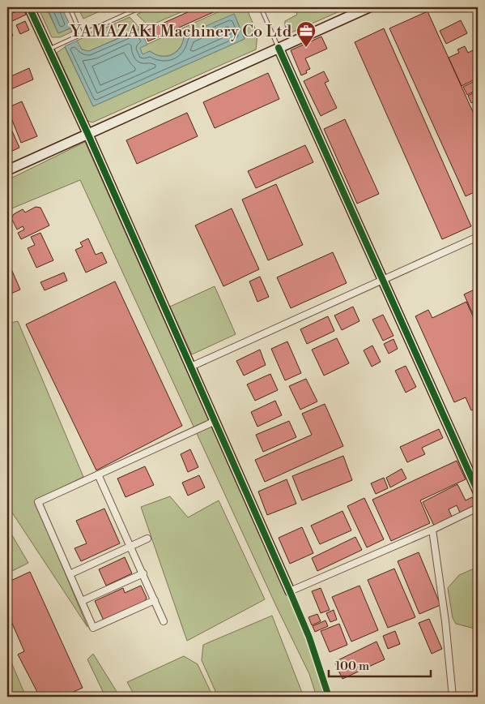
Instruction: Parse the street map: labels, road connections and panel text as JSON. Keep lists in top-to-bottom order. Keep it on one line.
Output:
{"places":{"office":["YAMAZAKI Machinery Co Ltd"]},"scale_bar":"100 m"}
